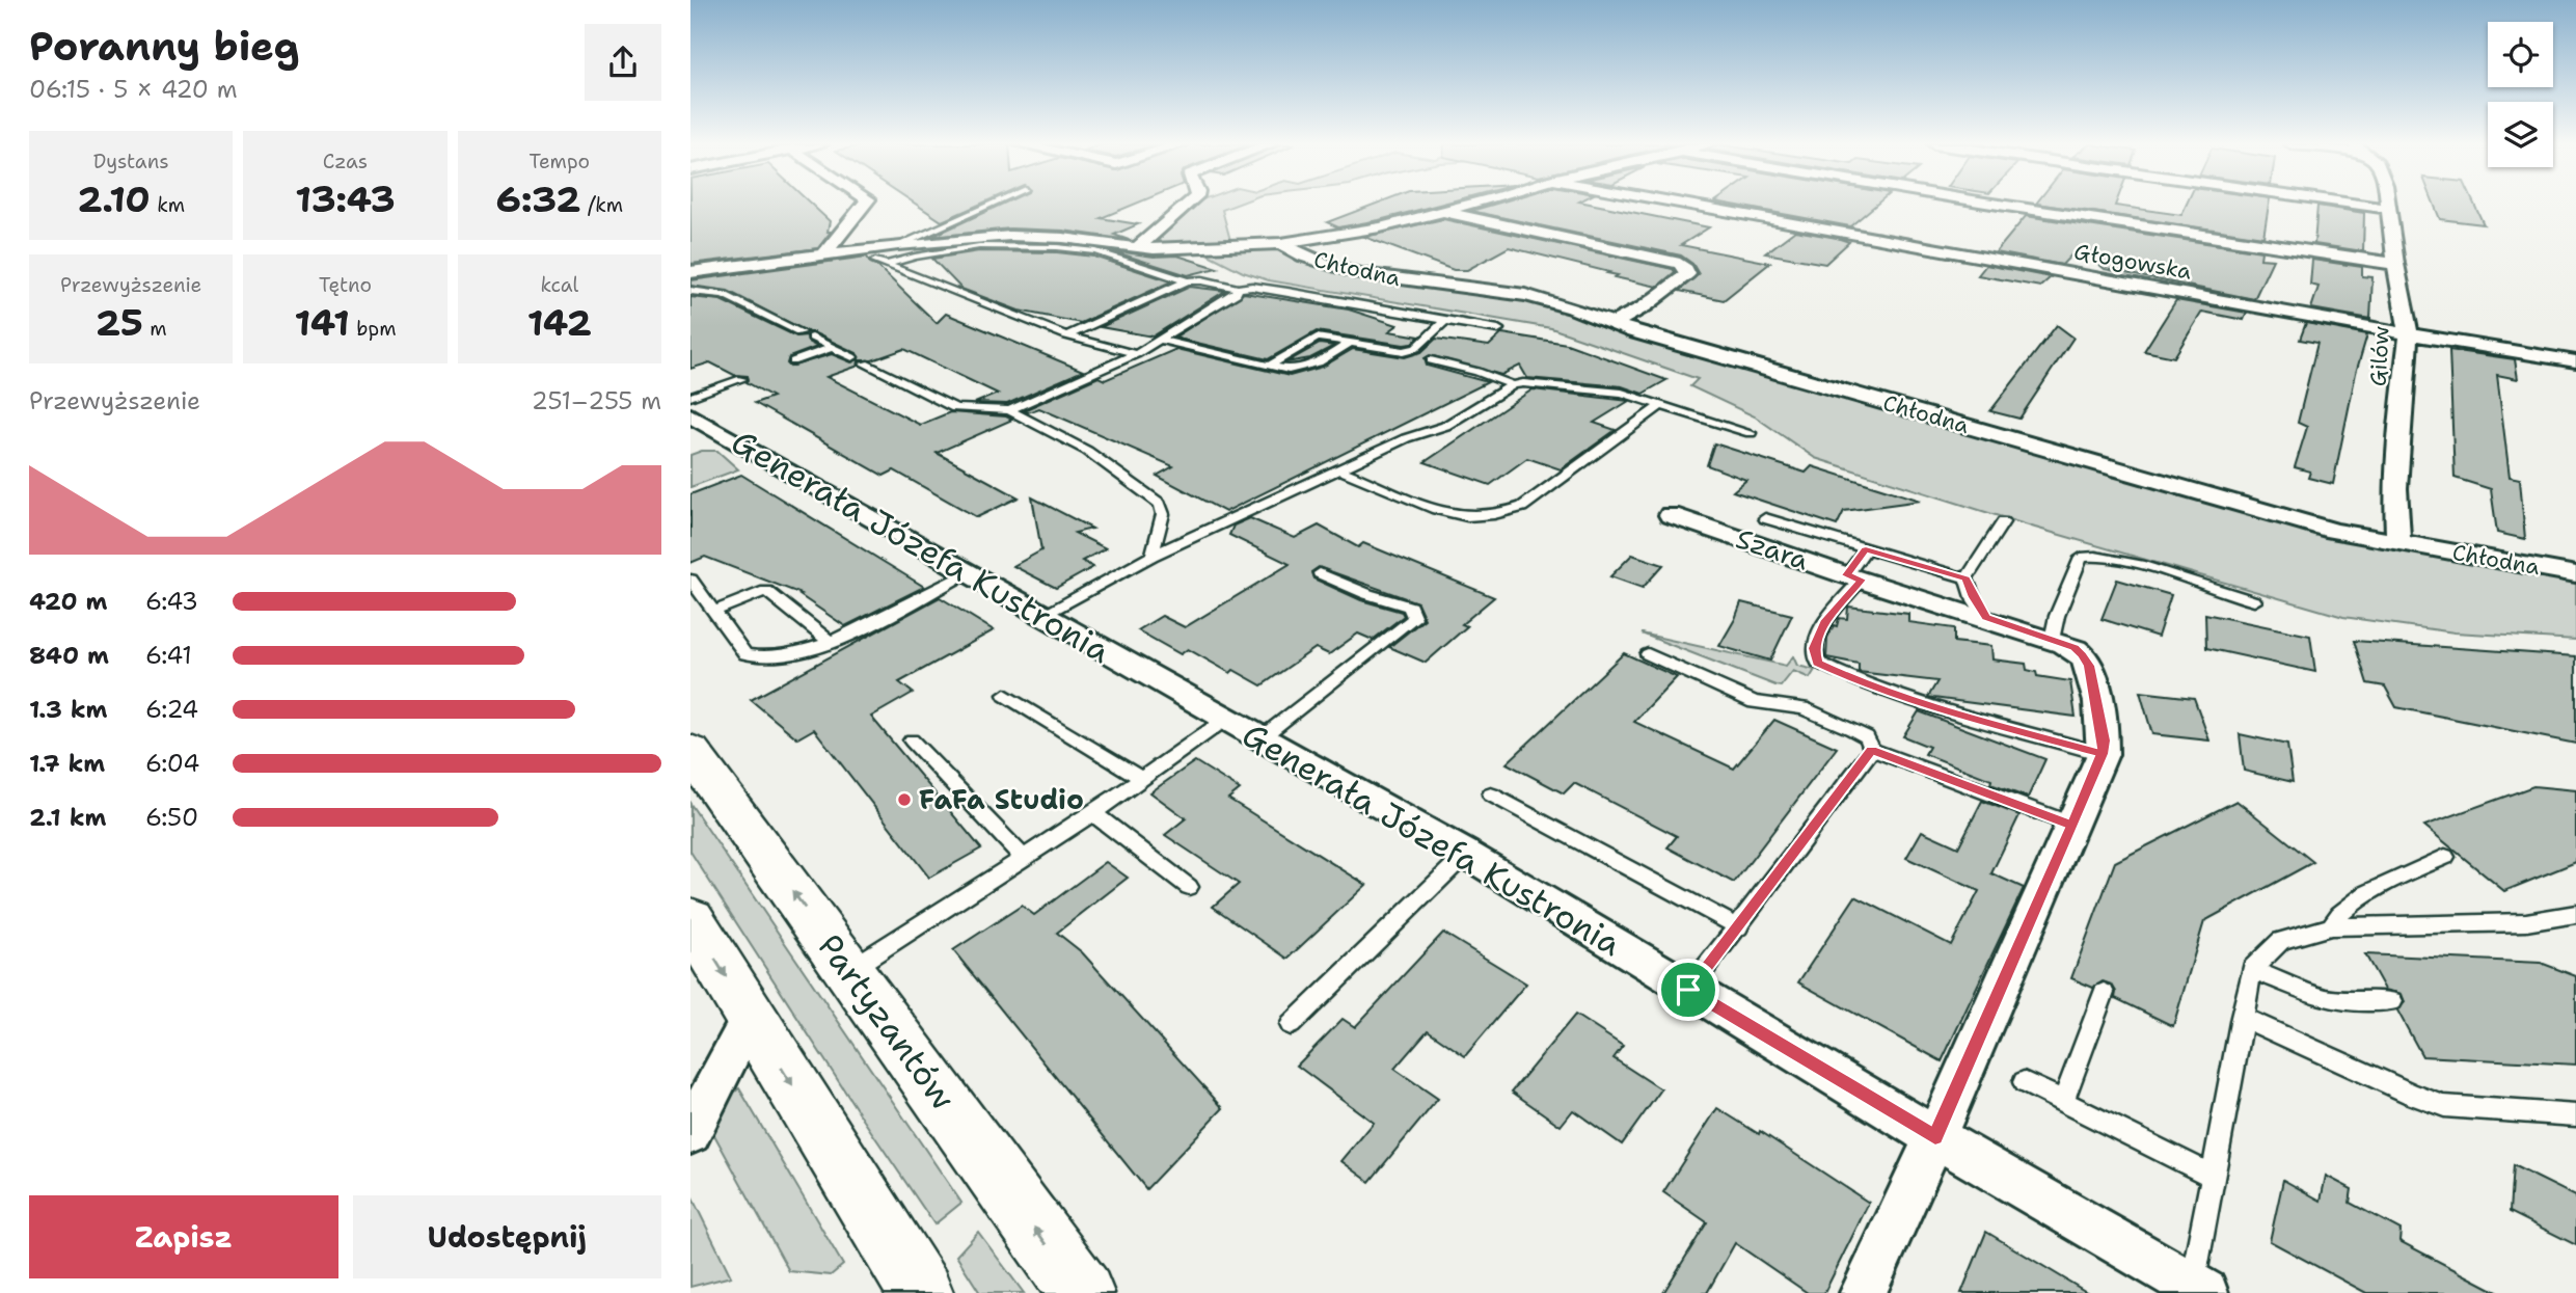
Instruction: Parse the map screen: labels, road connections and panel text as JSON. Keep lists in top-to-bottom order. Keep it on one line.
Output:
{"streets":{"main road":["Partyzantów"],"street":["Głogowska","Chłodna","Gilów","Generała Józefa Kustronia","Szara"]},"crossings":[["Głogowska","Gilów"],["Chłodna","Gilów"],["Generała Józefa Kustronia","Szara"]],"places":["FaFa Studio"],"page":{"heading":["Poranny bieg","06:15 · 5 × 420 m"],"stats":[["Dystans","2.10 km"],["Czas","13:43"],["Tempo","6:32 /km"],["Przewyższenie","25 m"],["Tętno","141 bpm"],["kcal","142"]],"chart":["Przewyższenie","251–255 m"],"list":[{"name":"420 m","note":"6:43"},{"name":"840 m","note":"6:41"},{"name":"1.3 km","note":"6:24"},{"name":"1.7 km","note":"6:04"},{"name":"2.1 km","note":"6:50"}],"buttons":["Zapisz","Udostępnij"]}}
